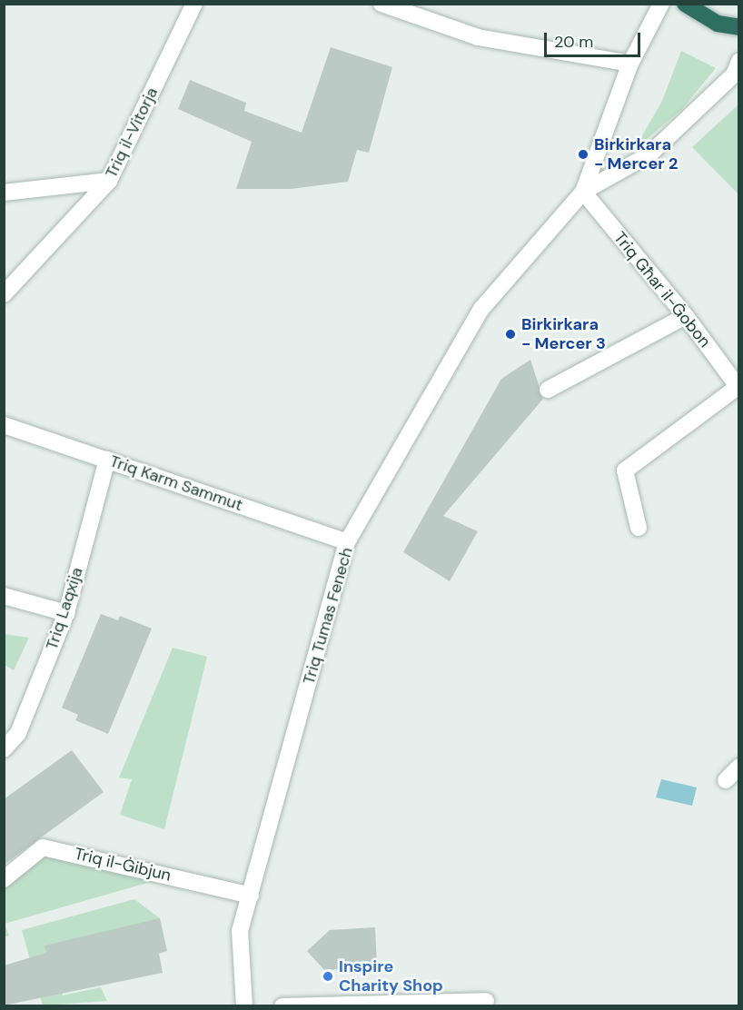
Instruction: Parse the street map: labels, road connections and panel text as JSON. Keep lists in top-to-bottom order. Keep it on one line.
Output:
{"streets":{"street":["Triq il-Vitorja","Triq Għar il-Ġobon","Triq Karm Sammut","Triq Laqxija","Triq Tumas Fenech","Triq il-Ġibjun"]},"crossings":[["Triq Għar il-Ġobon","Triq Tumas Fenech"],["Triq Karm Sammut","Triq Laqxija"],["Triq Karm Sammut","Triq Tumas Fenech"],["Triq Tumas Fenech","Triq il-Ġibjun"]],"places":["Birkirkara - Mercer 2","Birkirkara - Mercer 3","Inspire Charity Shop"],"scale_bar":"20 m"}
